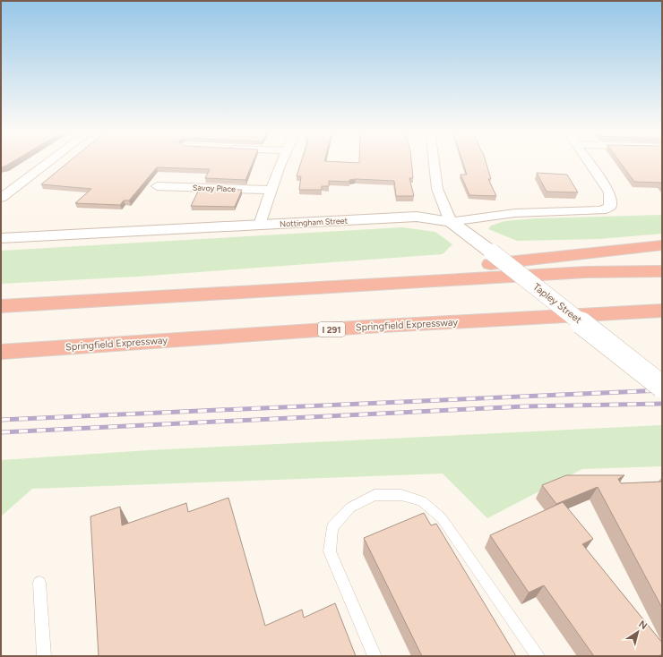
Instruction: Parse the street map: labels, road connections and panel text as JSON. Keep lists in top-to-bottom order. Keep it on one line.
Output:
{"streets":{"highway":["Springfield Expressway","I 291"],"street":["Savoy Place","Nottingham Street","Tapley Street"]},"crossings":[["Nottingham Street","Tapley Street"]],"north":"top right"}
